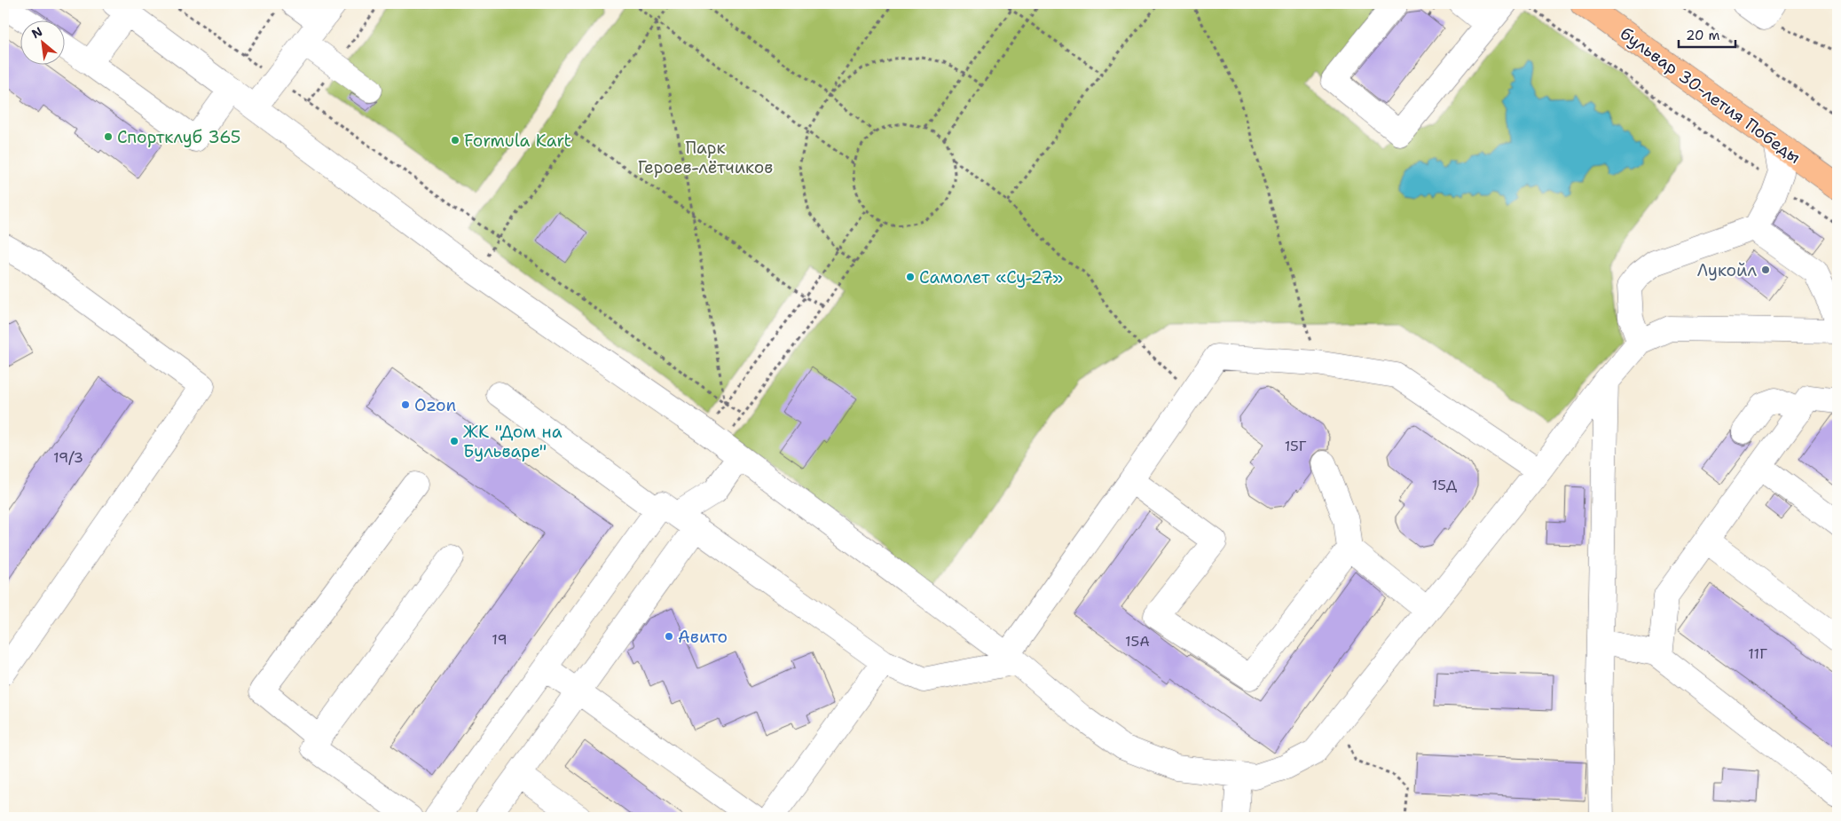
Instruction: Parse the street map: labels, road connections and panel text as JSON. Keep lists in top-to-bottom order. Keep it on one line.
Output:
{"streets":{"main road":["бульвар 30-летия Победы"]},"parks":["Парк Героев-лётчиков"],"places":["Спортклуб 365","Formula Kart","Лукойл","Самолет «Су-27»","Ozon","ЖК \"Дом на Бульваре\"","Авито"],"house_numbers":["15Г","19/3","15Д","19","15А","11Г"],"scale_bar":"20 m","north":"top left"}
